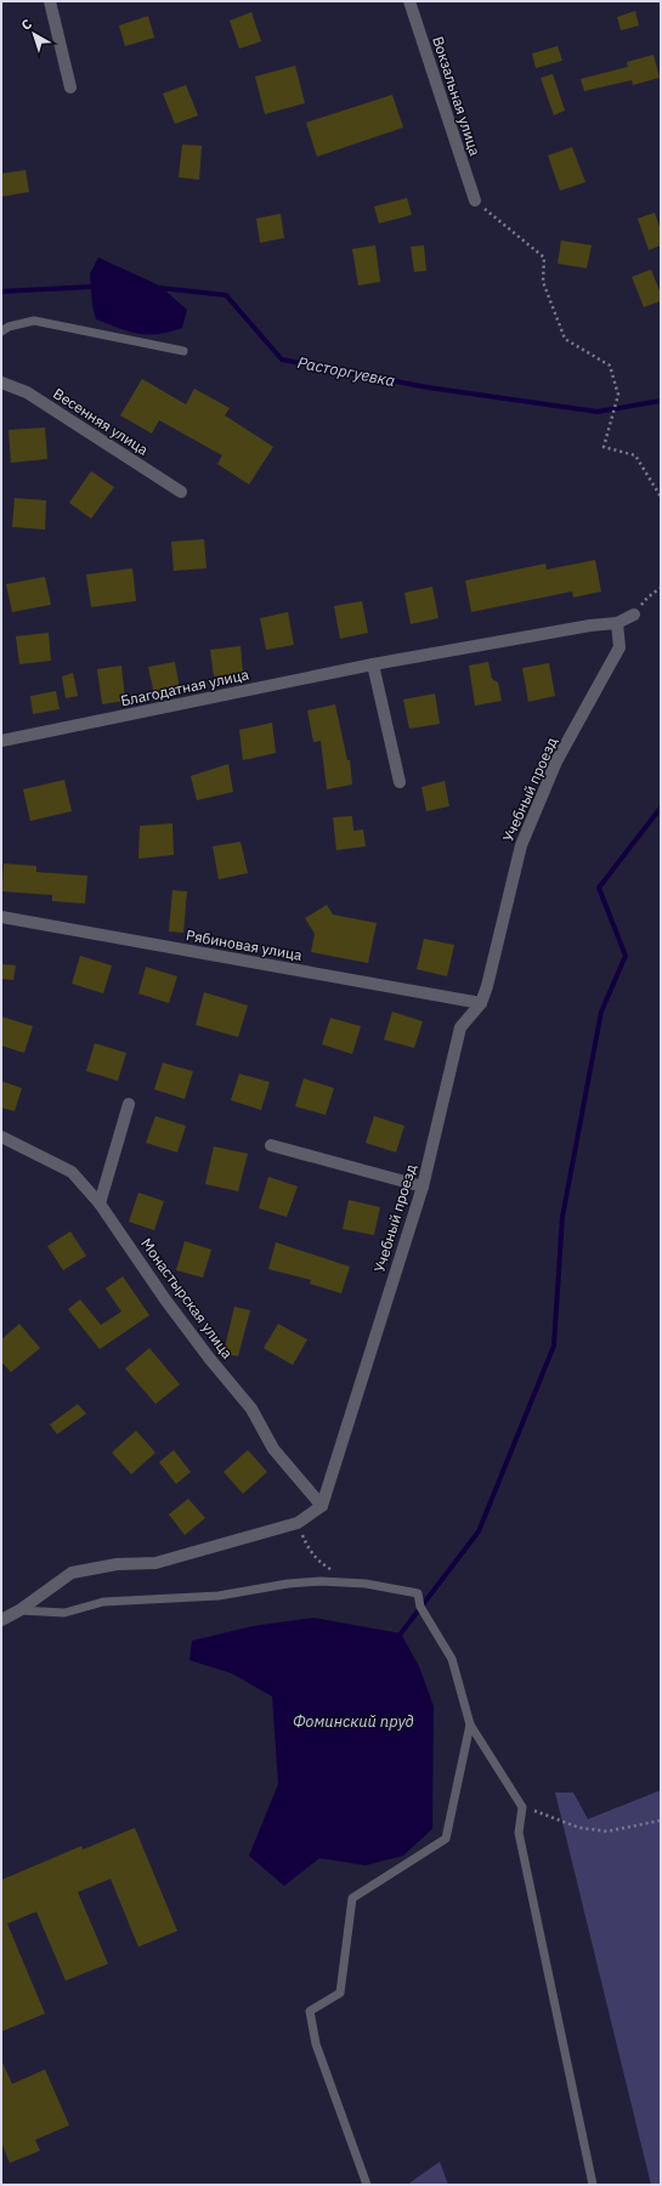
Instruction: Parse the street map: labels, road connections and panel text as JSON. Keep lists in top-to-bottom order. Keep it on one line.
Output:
{"streets":{"street":["Вокзальная улица","Весенняя улица","Благодатная улица","Учебный проезд","Рябиновая улица","Монастырская улица"]},"crossings":[["Благодатная улица","Учебный проезд"],["Учебный проезд","Рябиновая улица"],["Учебный проезд","Монастырская улица"]],"water":["Расторгуевка","Фоминский пруд"],"north":"top left"}
